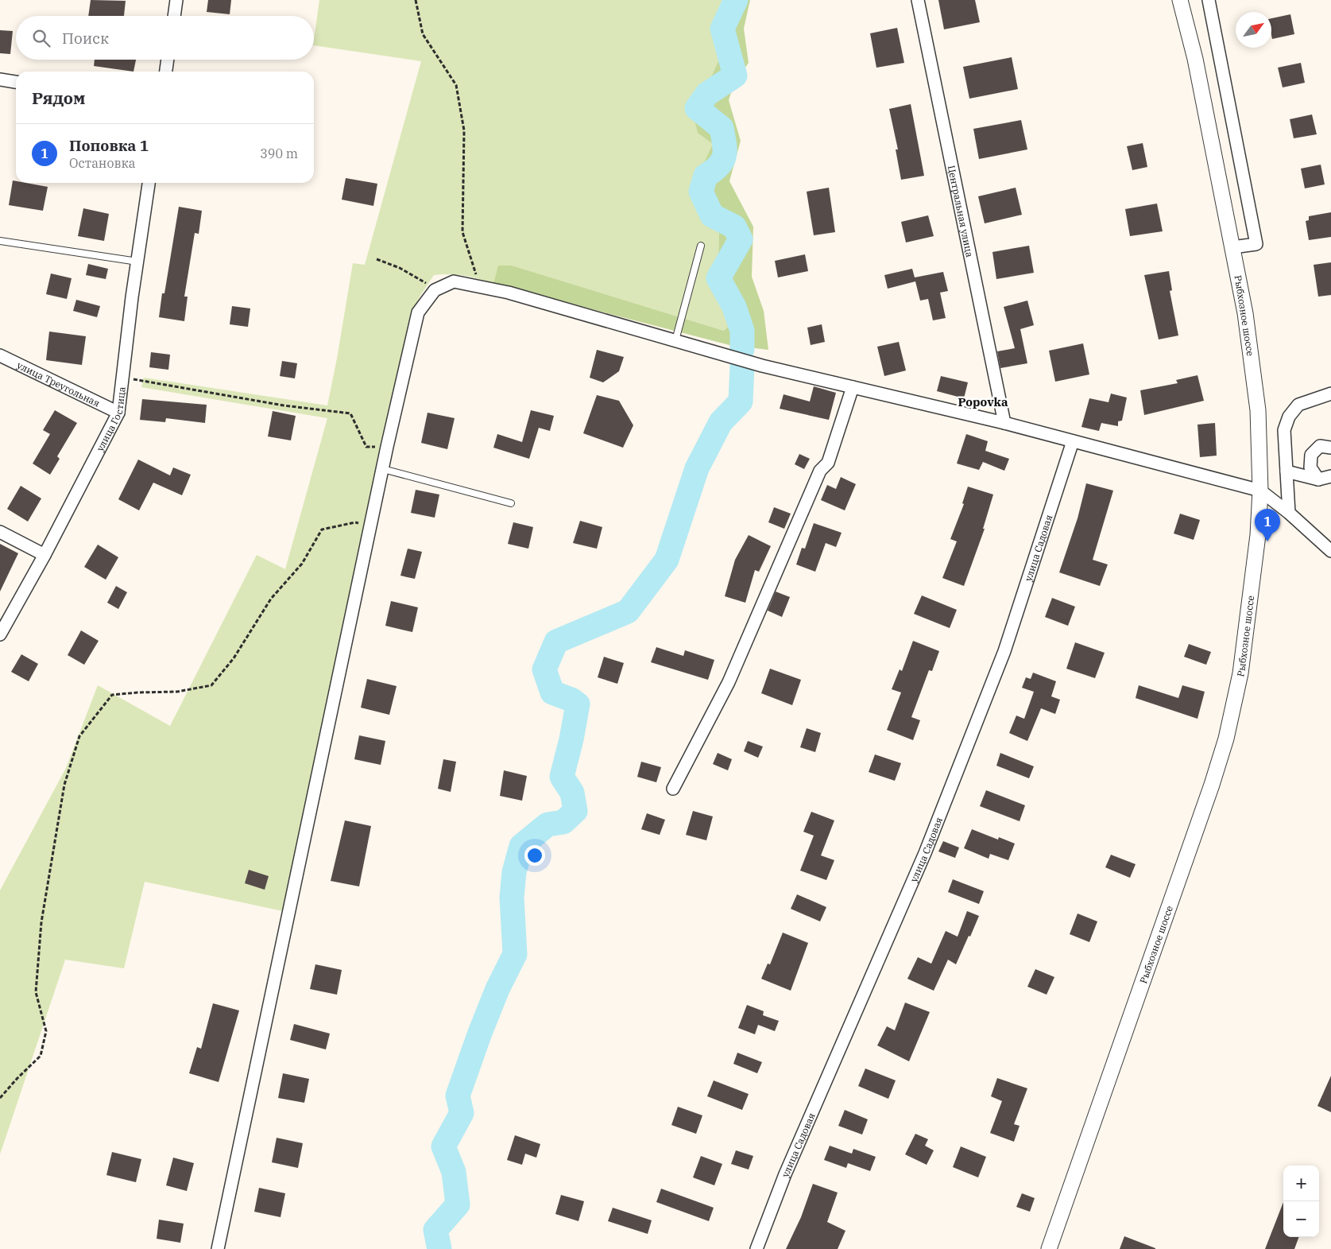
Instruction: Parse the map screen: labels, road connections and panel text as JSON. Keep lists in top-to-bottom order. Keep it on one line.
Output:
{"streets":{"street":["Центральная улица","Рыбхозное шоссе","улица Треугольная","улица Гостица","улица Садовая"]},"crossings":[["улица Треугольная","улица Гостица"]],"districts":["Popovka"],"north":"top right","page":{"search":"Поиск","heading":"Рядом","list":[{"mark":"1","name":"Поповка 1","note":"Остановка","value":"390 m"}],"pins":"1","map_buttons":["+","−"]}}
